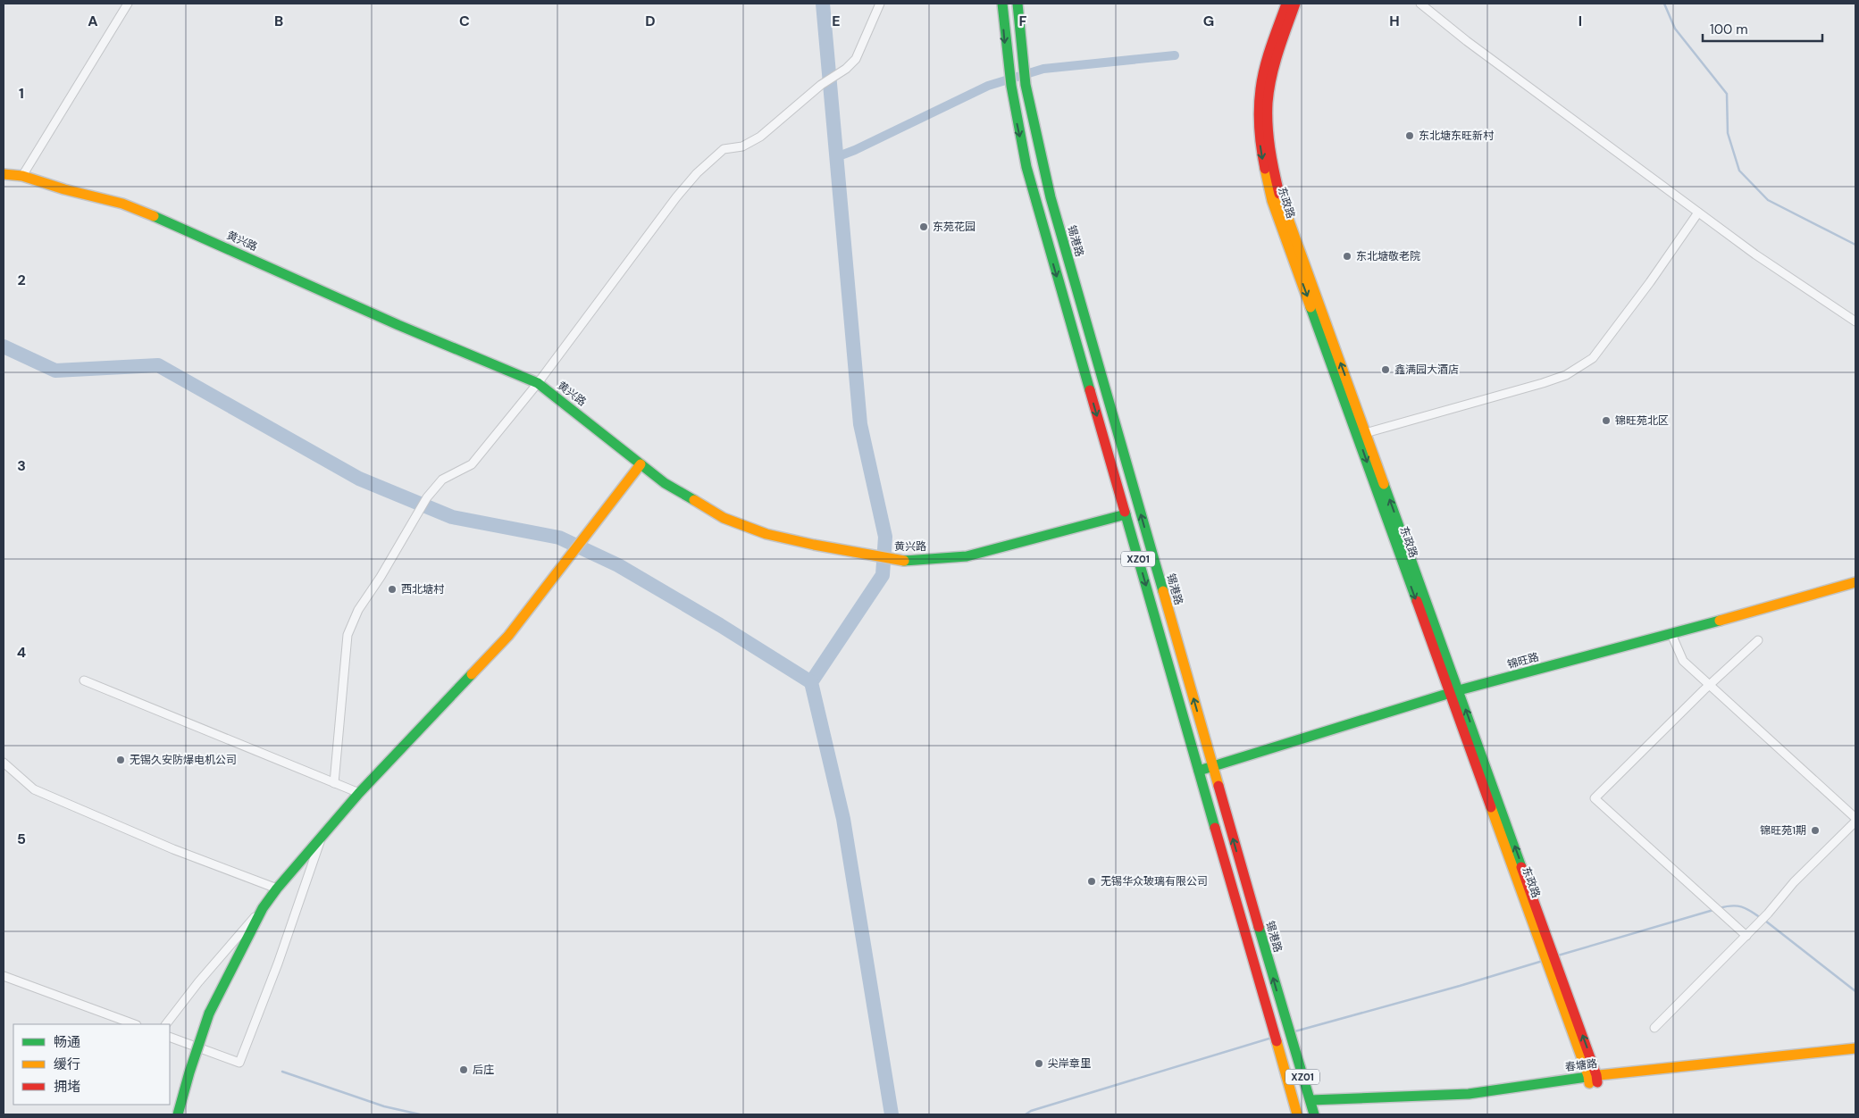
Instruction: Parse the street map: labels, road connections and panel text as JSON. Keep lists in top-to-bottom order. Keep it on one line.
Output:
{"streets":{"main road":["东政路","黄兴路","锡港路","XZ01","锦旺路","春塘路"]},"crossings":[["东政路","锦旺路"],["东政路","春塘路"],["黄兴路","XZ01"],["锡港路","锦旺路"],["锡港路","春塘路"],["XZ01","锦旺路"]],"places":["东北塘东旺新村","东苑花园","东北塘敬老院","鑫满园大酒店","锦旺苑北区","西北塘村","无锡久安防爆电机公司","锦旺苑1期","无锡华众玻璃有限公司","尖岸章里","后庄"],"legend":["畅通","缓行","拥堵"],"scale_bar":"100 m","grid":{"columns":["A","B","C","D","E","F","G","H","I"],"rows":["1","2","3","4","5"]}}
